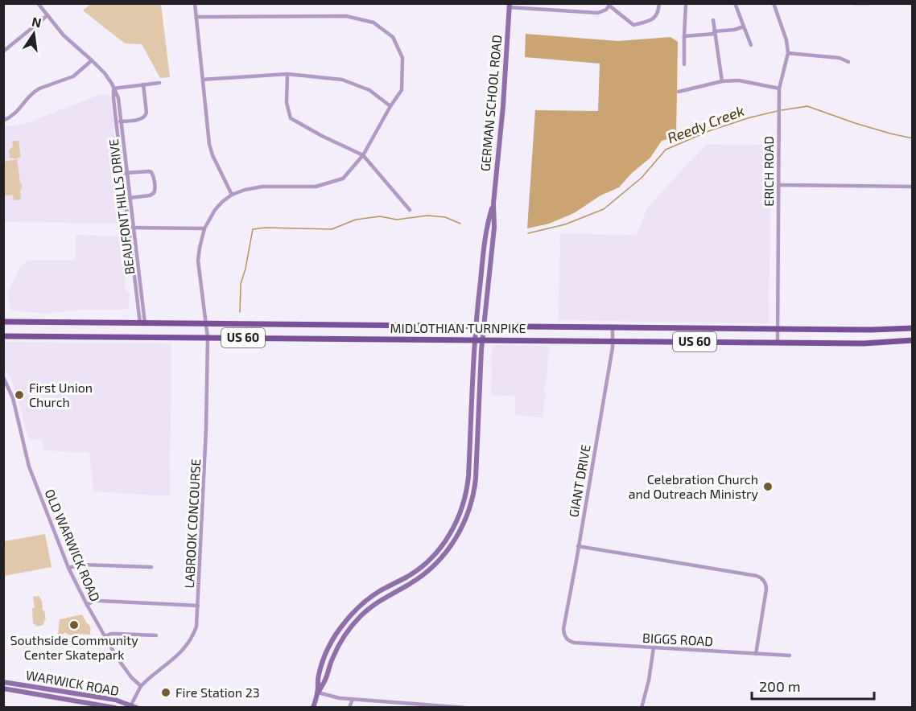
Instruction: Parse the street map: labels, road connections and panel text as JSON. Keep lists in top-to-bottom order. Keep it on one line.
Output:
{"streets":{"main road":["MIDLOTHIAN TURNPIKE","US 60"],"street":["GERMAN SCHOOL ROAD","ERICH ROAD","BEAUFONT HILLS DRIVE","GIANT DRIVE","LABROOK CONCOURSE","OLD WARWICK ROAD","BIGGS ROAD","WARWICK ROAD"]},"crossings":[["GERMAN SCHOOL ROAD","MIDLOTHIAN TURNPIKE"],["ERICH ROAD","MIDLOTHIAN TURNPIKE"],["BEAUFONT HILLS DRIVE","MIDLOTHIAN TURNPIKE"],["MIDLOTHIAN TURNPIKE","GIANT DRIVE"],["MIDLOTHIAN TURNPIKE","LABROOK CONCOURSE"],["GIANT DRIVE","BIGGS ROAD"],["LABROOK CONCOURSE","OLD WARWICK ROAD"]],"water":["Reedy Creek"],"places":["First Union Church","Celebration Church and Outreach Ministry","Southside Community Center Skatepark","Fire Station 23"],"scale_bar":"200 m","north":"top"}
